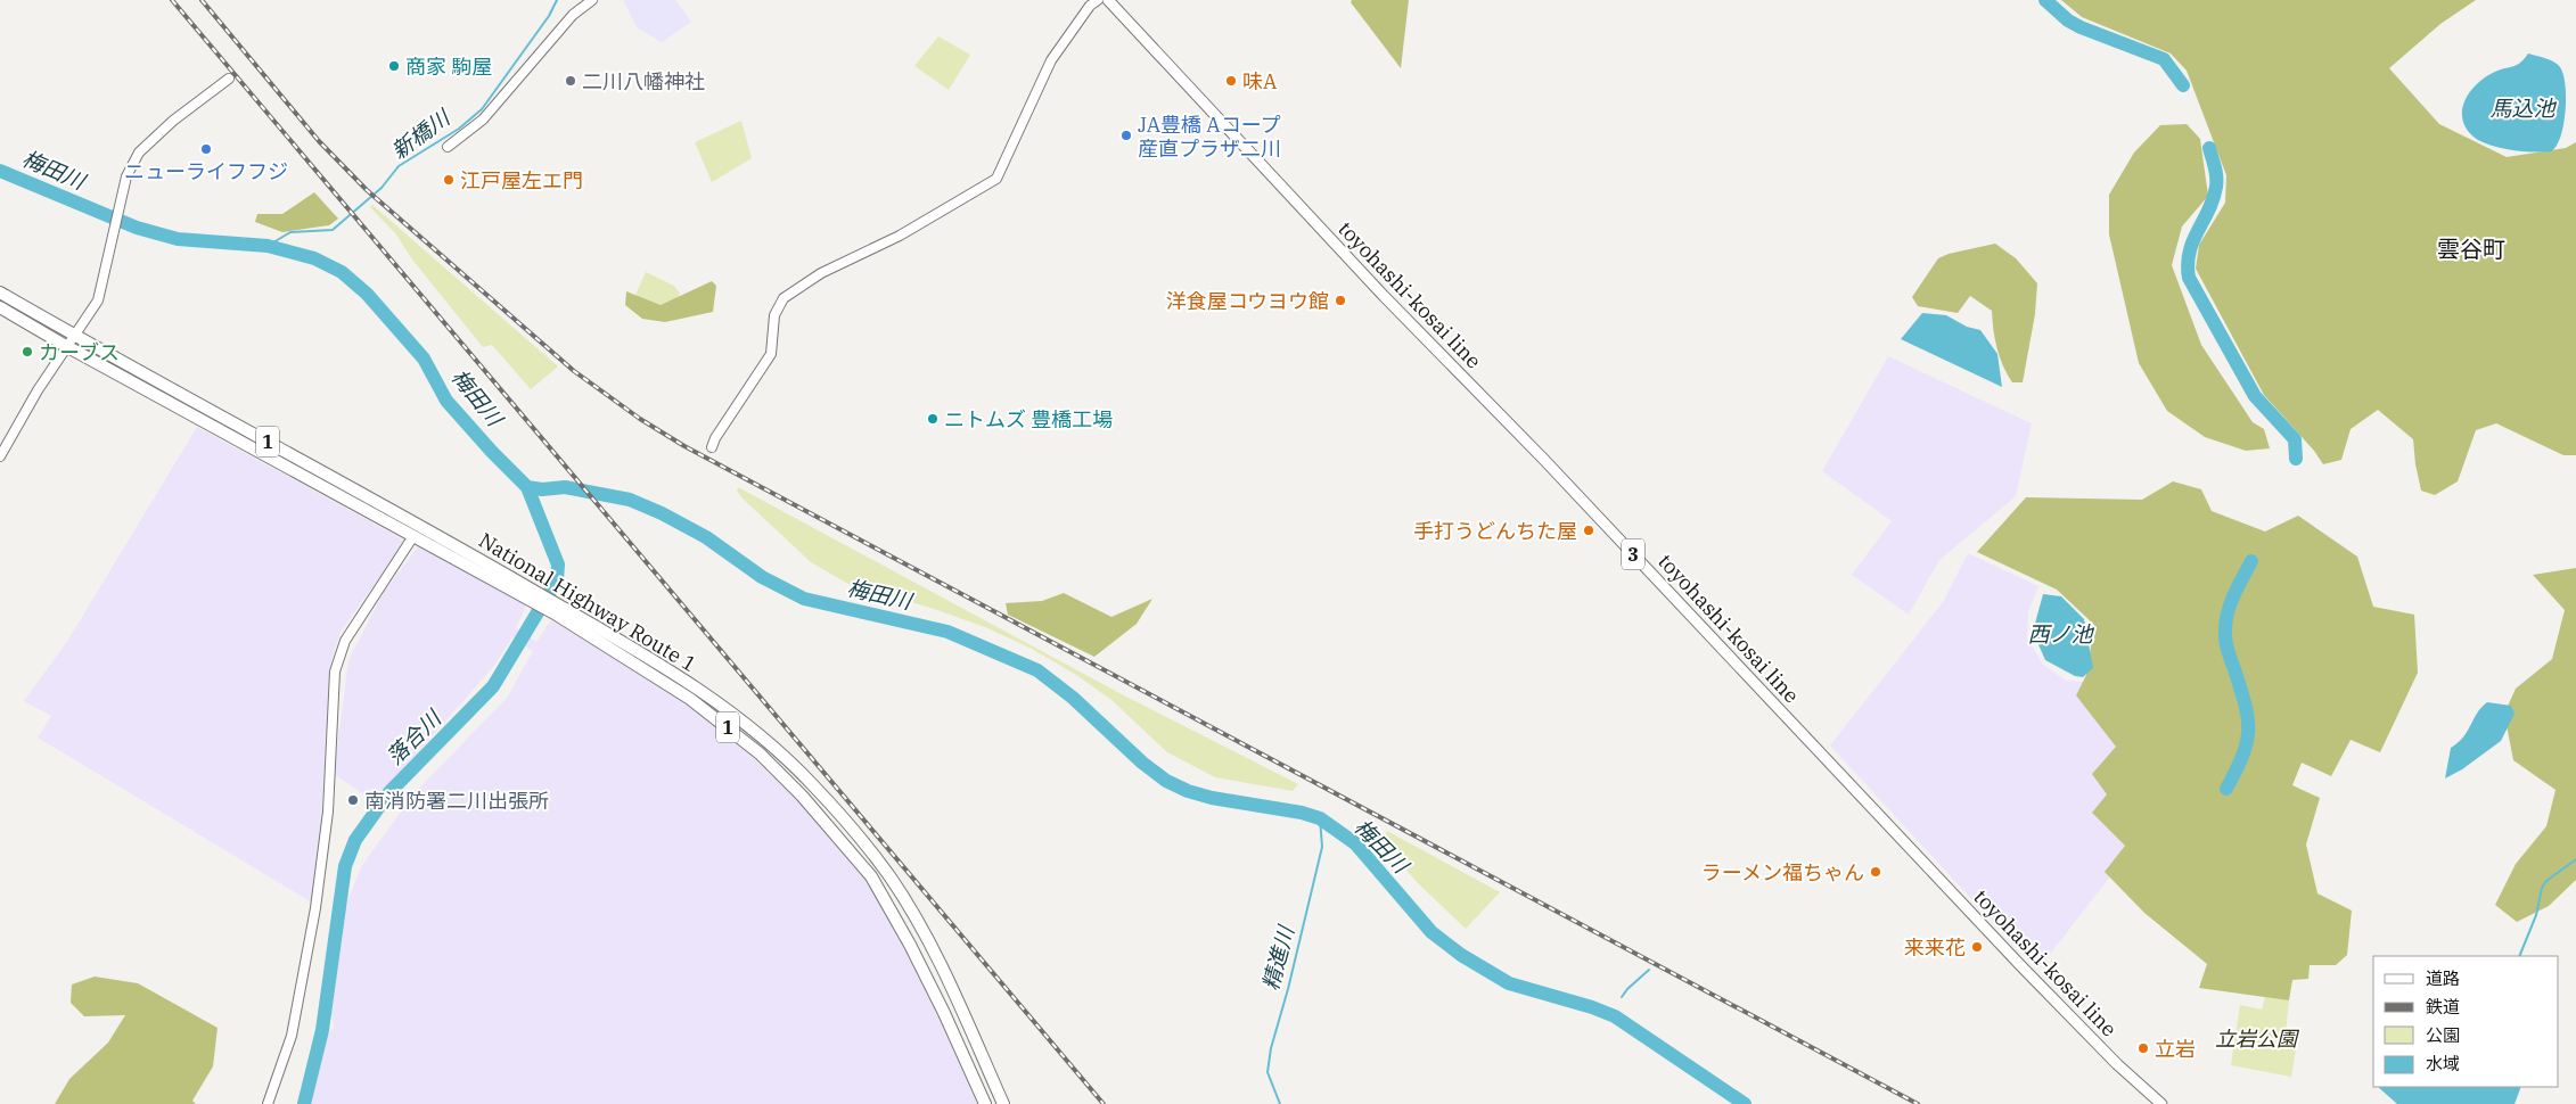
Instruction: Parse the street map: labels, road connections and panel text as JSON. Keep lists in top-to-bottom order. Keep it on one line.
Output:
{"streets":{"highway":["1","National Highway Route 1"],"main road":["toyohashi-kosai line","3"]},"districts":["雲谷町"],"water":["馬込池","新橋川","梅田川","西ノ池","落合川","精進川"],"parks":["立岩公園"],"places":["商家 駒屋","二川八幡神社","味A","JA豊橋 Aコープ 産直プラザ二川","ニューライフフジ","江戸屋左エ門","洋食屋コウヨウ館","カーブス","ニトムズ 豊橋工場","手打うどんちた屋","南消防署二川出張所","ラーメン福ちゃん","来来花","立岩"],"legend":["道路","鉄道","公園","水域"]}
